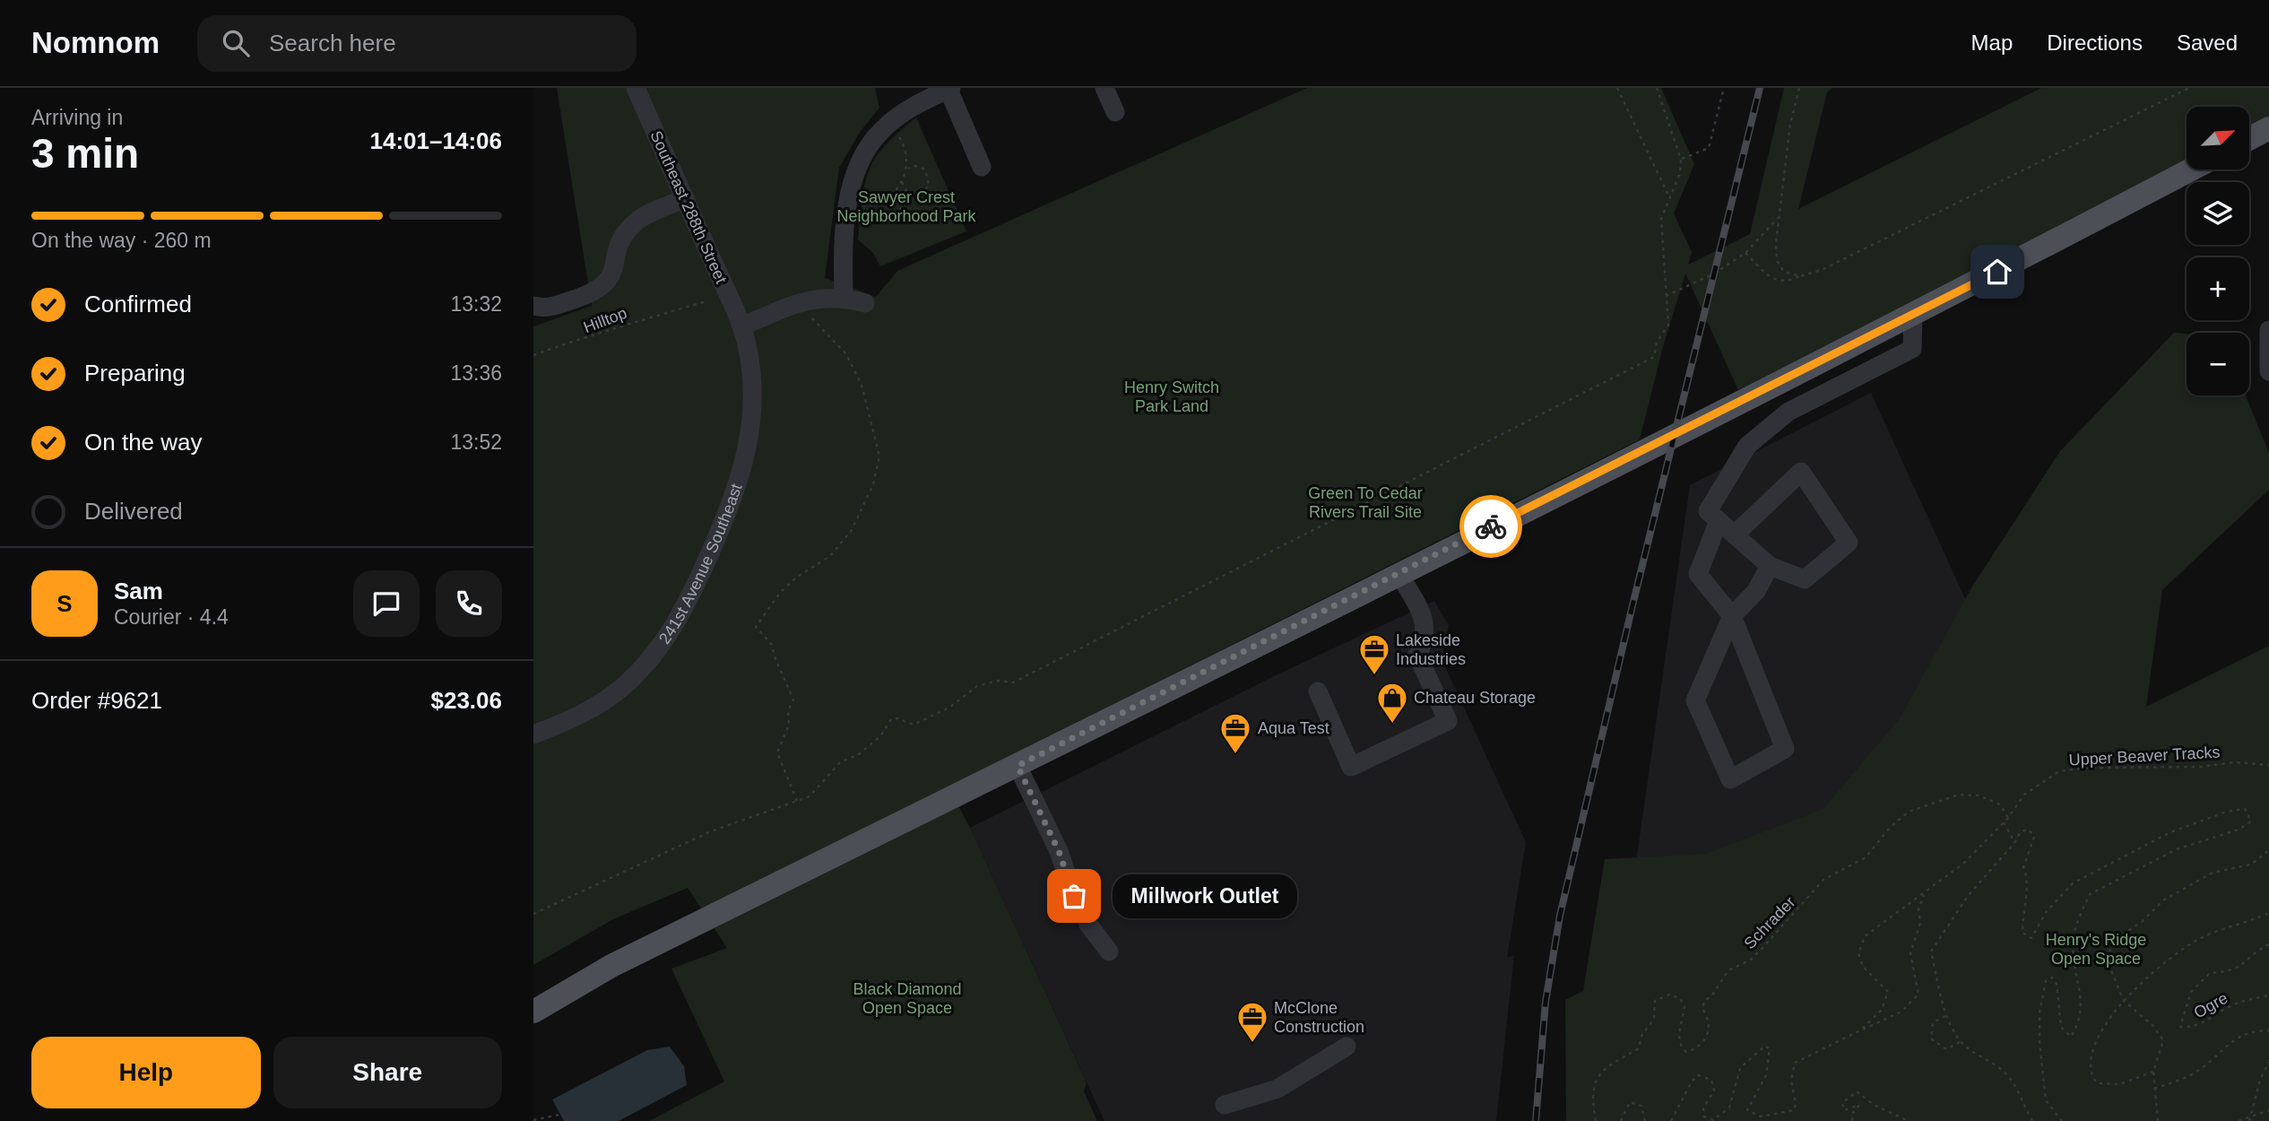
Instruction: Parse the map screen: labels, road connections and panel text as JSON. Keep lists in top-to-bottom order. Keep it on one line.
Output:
{"streets":{"street":["Southeast 288th Street","241st Avenue Southeast"],"path":["Hilltop","Upper Beaver Tracks","Schrader","Ogre"]},"crossings":[["Southeast 288th Street","241st Avenue Southeast"],["Upper Beaver Tracks","Schrader"]],"parks":["Sawyer Crest Neighborhood Park","Henry Switch Park Land","Green To Cedar Rivers Trail Site","Henry's Ridge Open Space","Black Diamond Open Space"],"places":{"office":["Lakeside Industries","Aqua Test","McClone Construction"],"shop":["Chateau Storage"],"other":["Millwork Outlet"]},"north":"top right","page":{"header":"Nomnom","search":"Search here","nav":["Map","Directions","Saved"],"heading":["3 min","Arriving in","14:01–14:06"],"panel":["Sam","Courier · 4.4","Order #9621","$23.06"],"map_buttons":["+","−"],"bar":"On the way · 260 m","list":[["Confirmed","13:32"],["Preparing","13:36"],["On the way","13:52"],"Delivered"],"round":"S","bubble":"Millwork Outlet","buttons":["Help","Share"]}}
